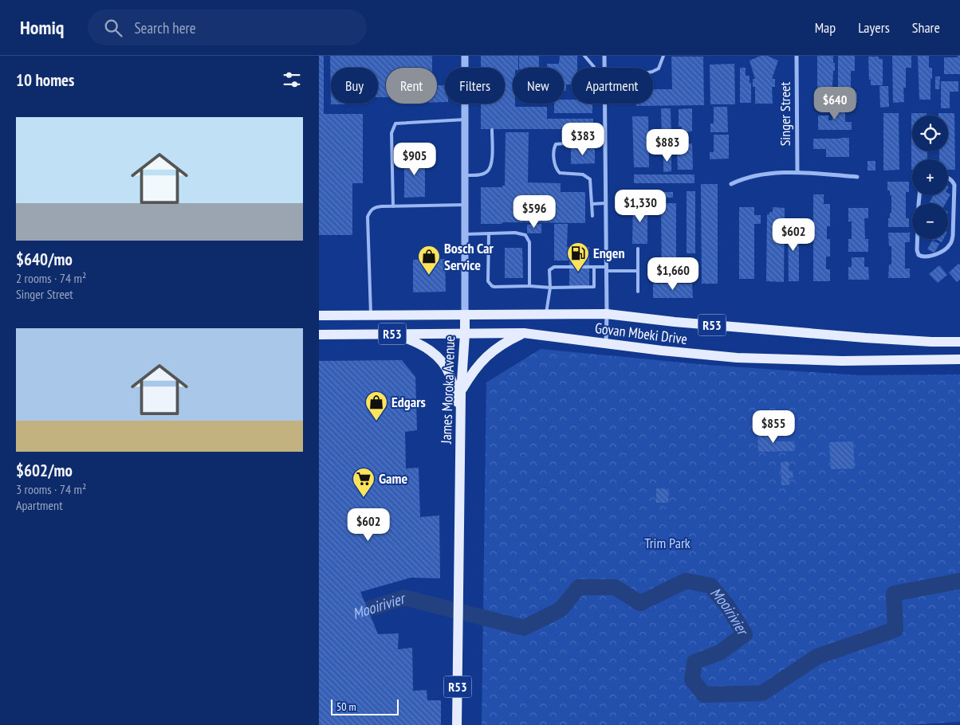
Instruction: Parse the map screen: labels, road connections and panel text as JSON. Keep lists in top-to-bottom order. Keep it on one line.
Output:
{"streets":{"main road":["R53","Govan Mbeki Drive","James Moroka Avenue"],"street":["Singer Street"]},"crossings":[["Govan Mbeki Drive","James Moroka Avenue"]],"water":["Mooirivier"],"parks":["Trim Park"],"places":{"fuel station":["Engen"],"shop":["Bosch Car Service","Edgars"],"supermarket":["Game"]},"scale_bar":"50 m","page":{"header":"Homiq","search":"Search here","nav":["Map","Layers","Share"],"heading":"10 homes","chip":["Buy","Rent","Filters","New","Apartment"],"price":["$640","$383","$883","$905","$1,330","$596","$602","$1,660","$855","$602"],"list":[{"name":"$640/mo","note":"2 rooms · 74 m² · Singer Street"},{"name":"$602/mo","note":"3 rooms · 74 m² · Apartment"}],"map_buttons":["+","−"],"scale":"50 m"}}
